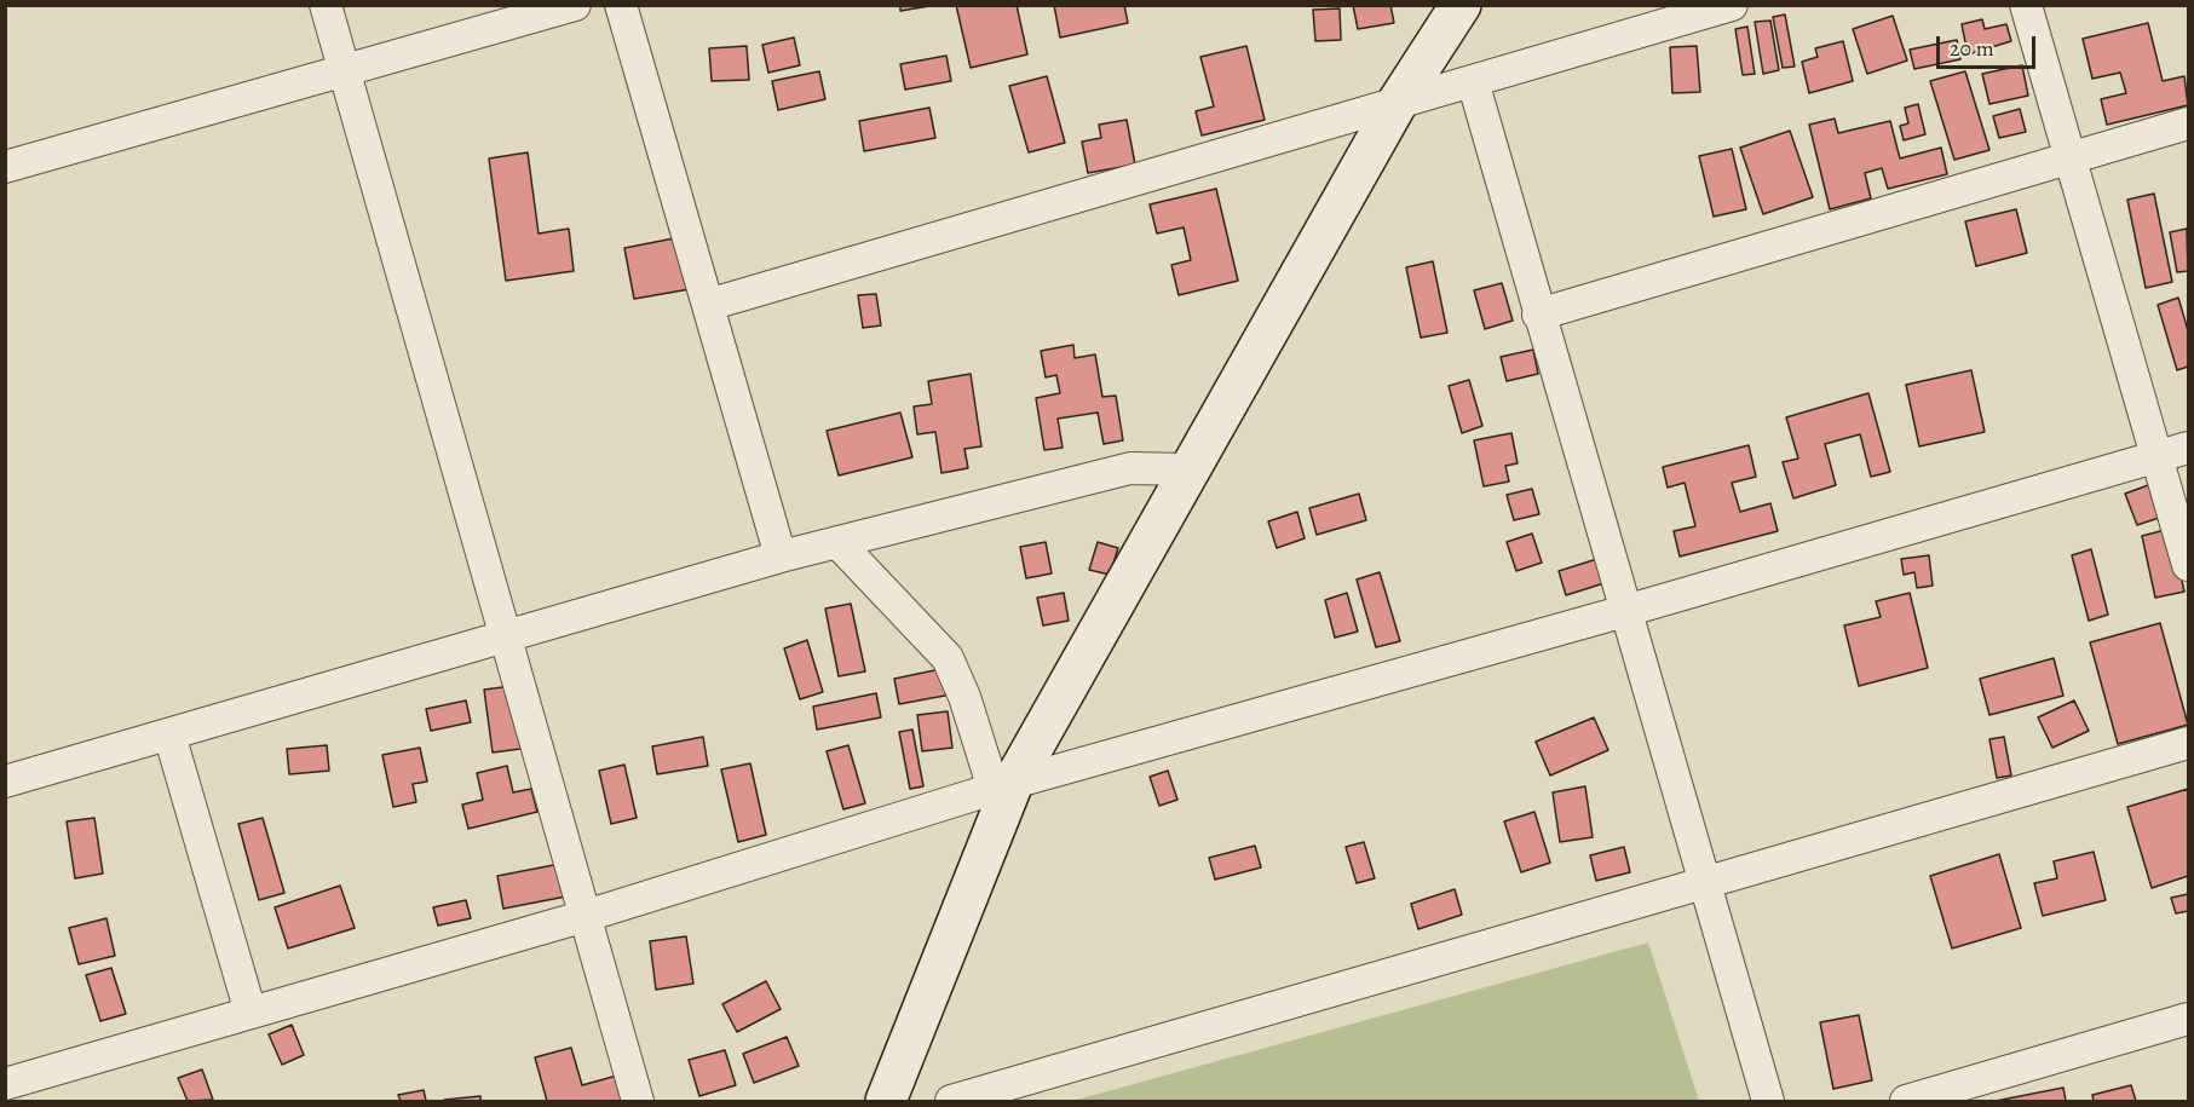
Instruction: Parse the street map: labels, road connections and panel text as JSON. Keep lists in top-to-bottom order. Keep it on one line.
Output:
{"scale_bar":"20 m"}
